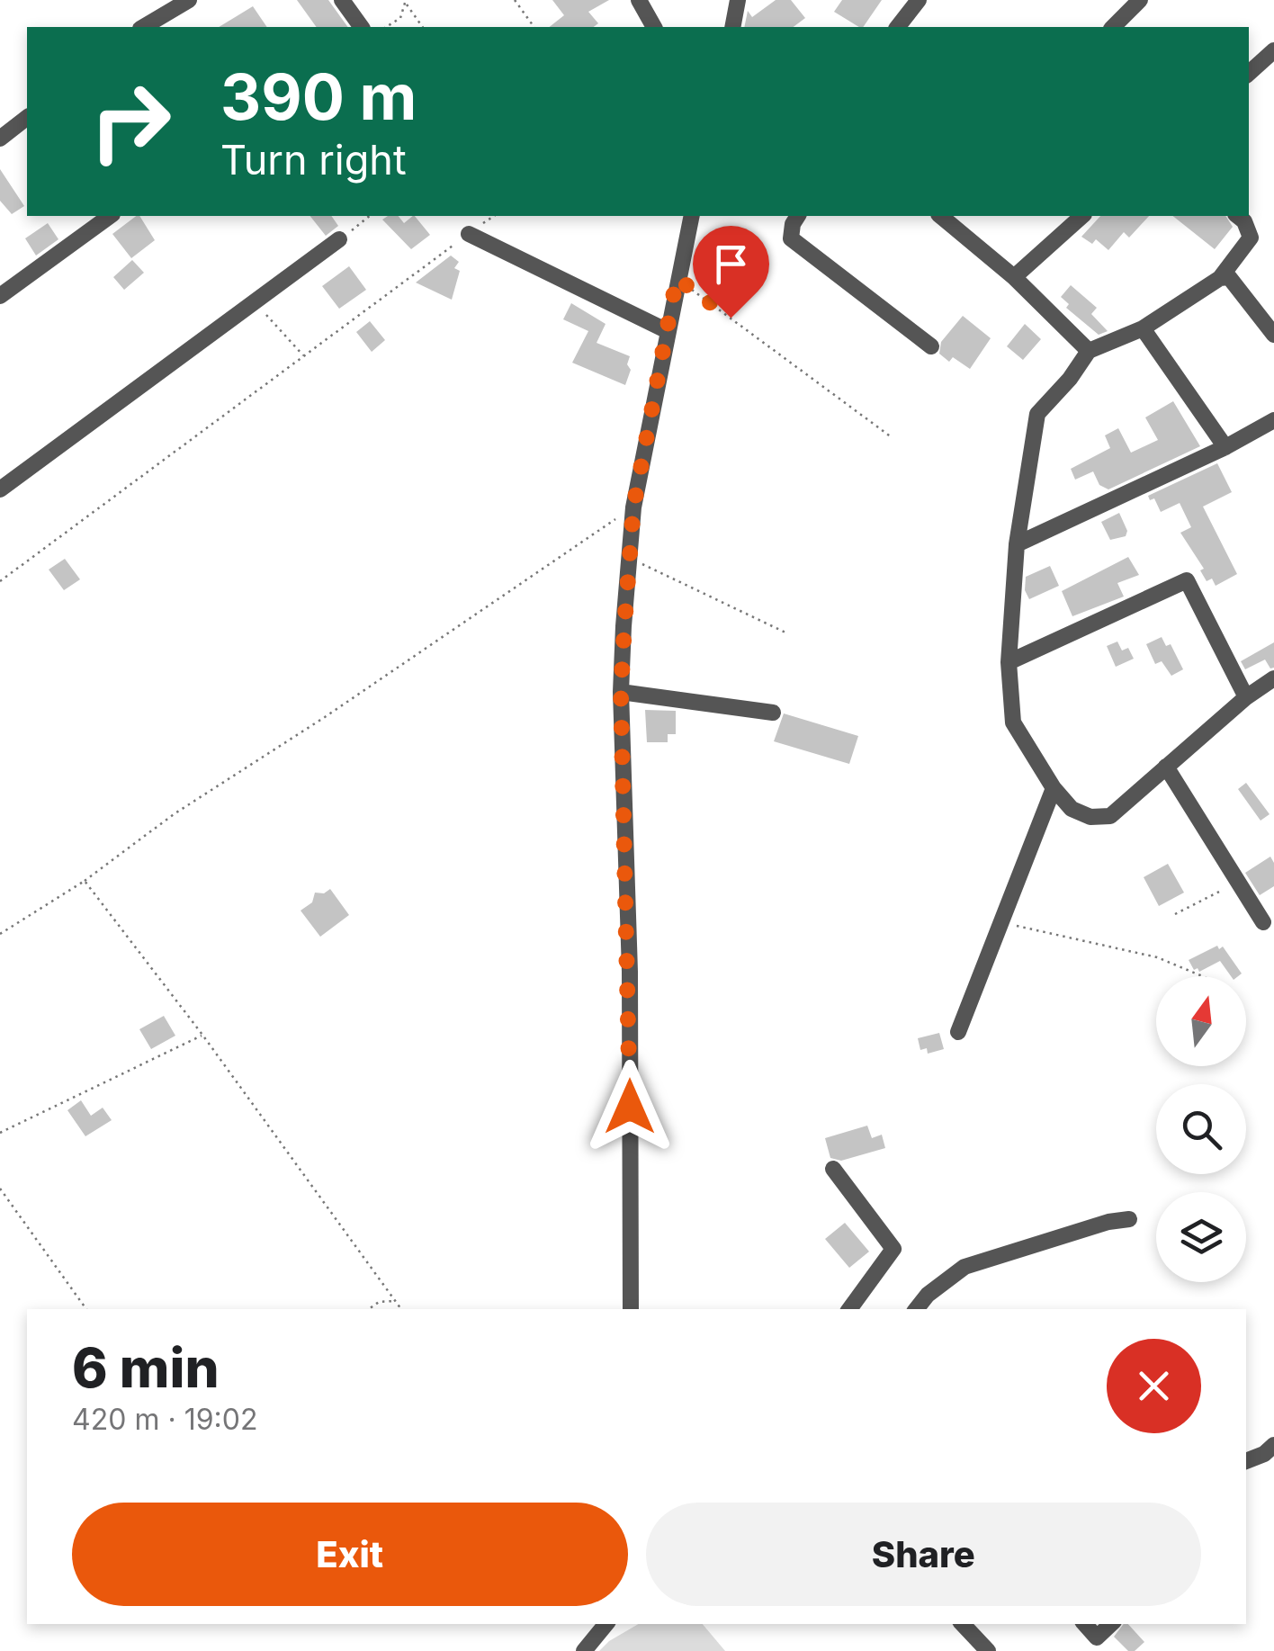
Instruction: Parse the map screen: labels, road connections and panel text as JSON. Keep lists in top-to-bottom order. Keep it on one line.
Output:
{"north":"top","page":{"turn":["390 m","Turn right"],"heading":["6 min","420 m · 19:02"],"buttons":["Exit","Share"]}}
